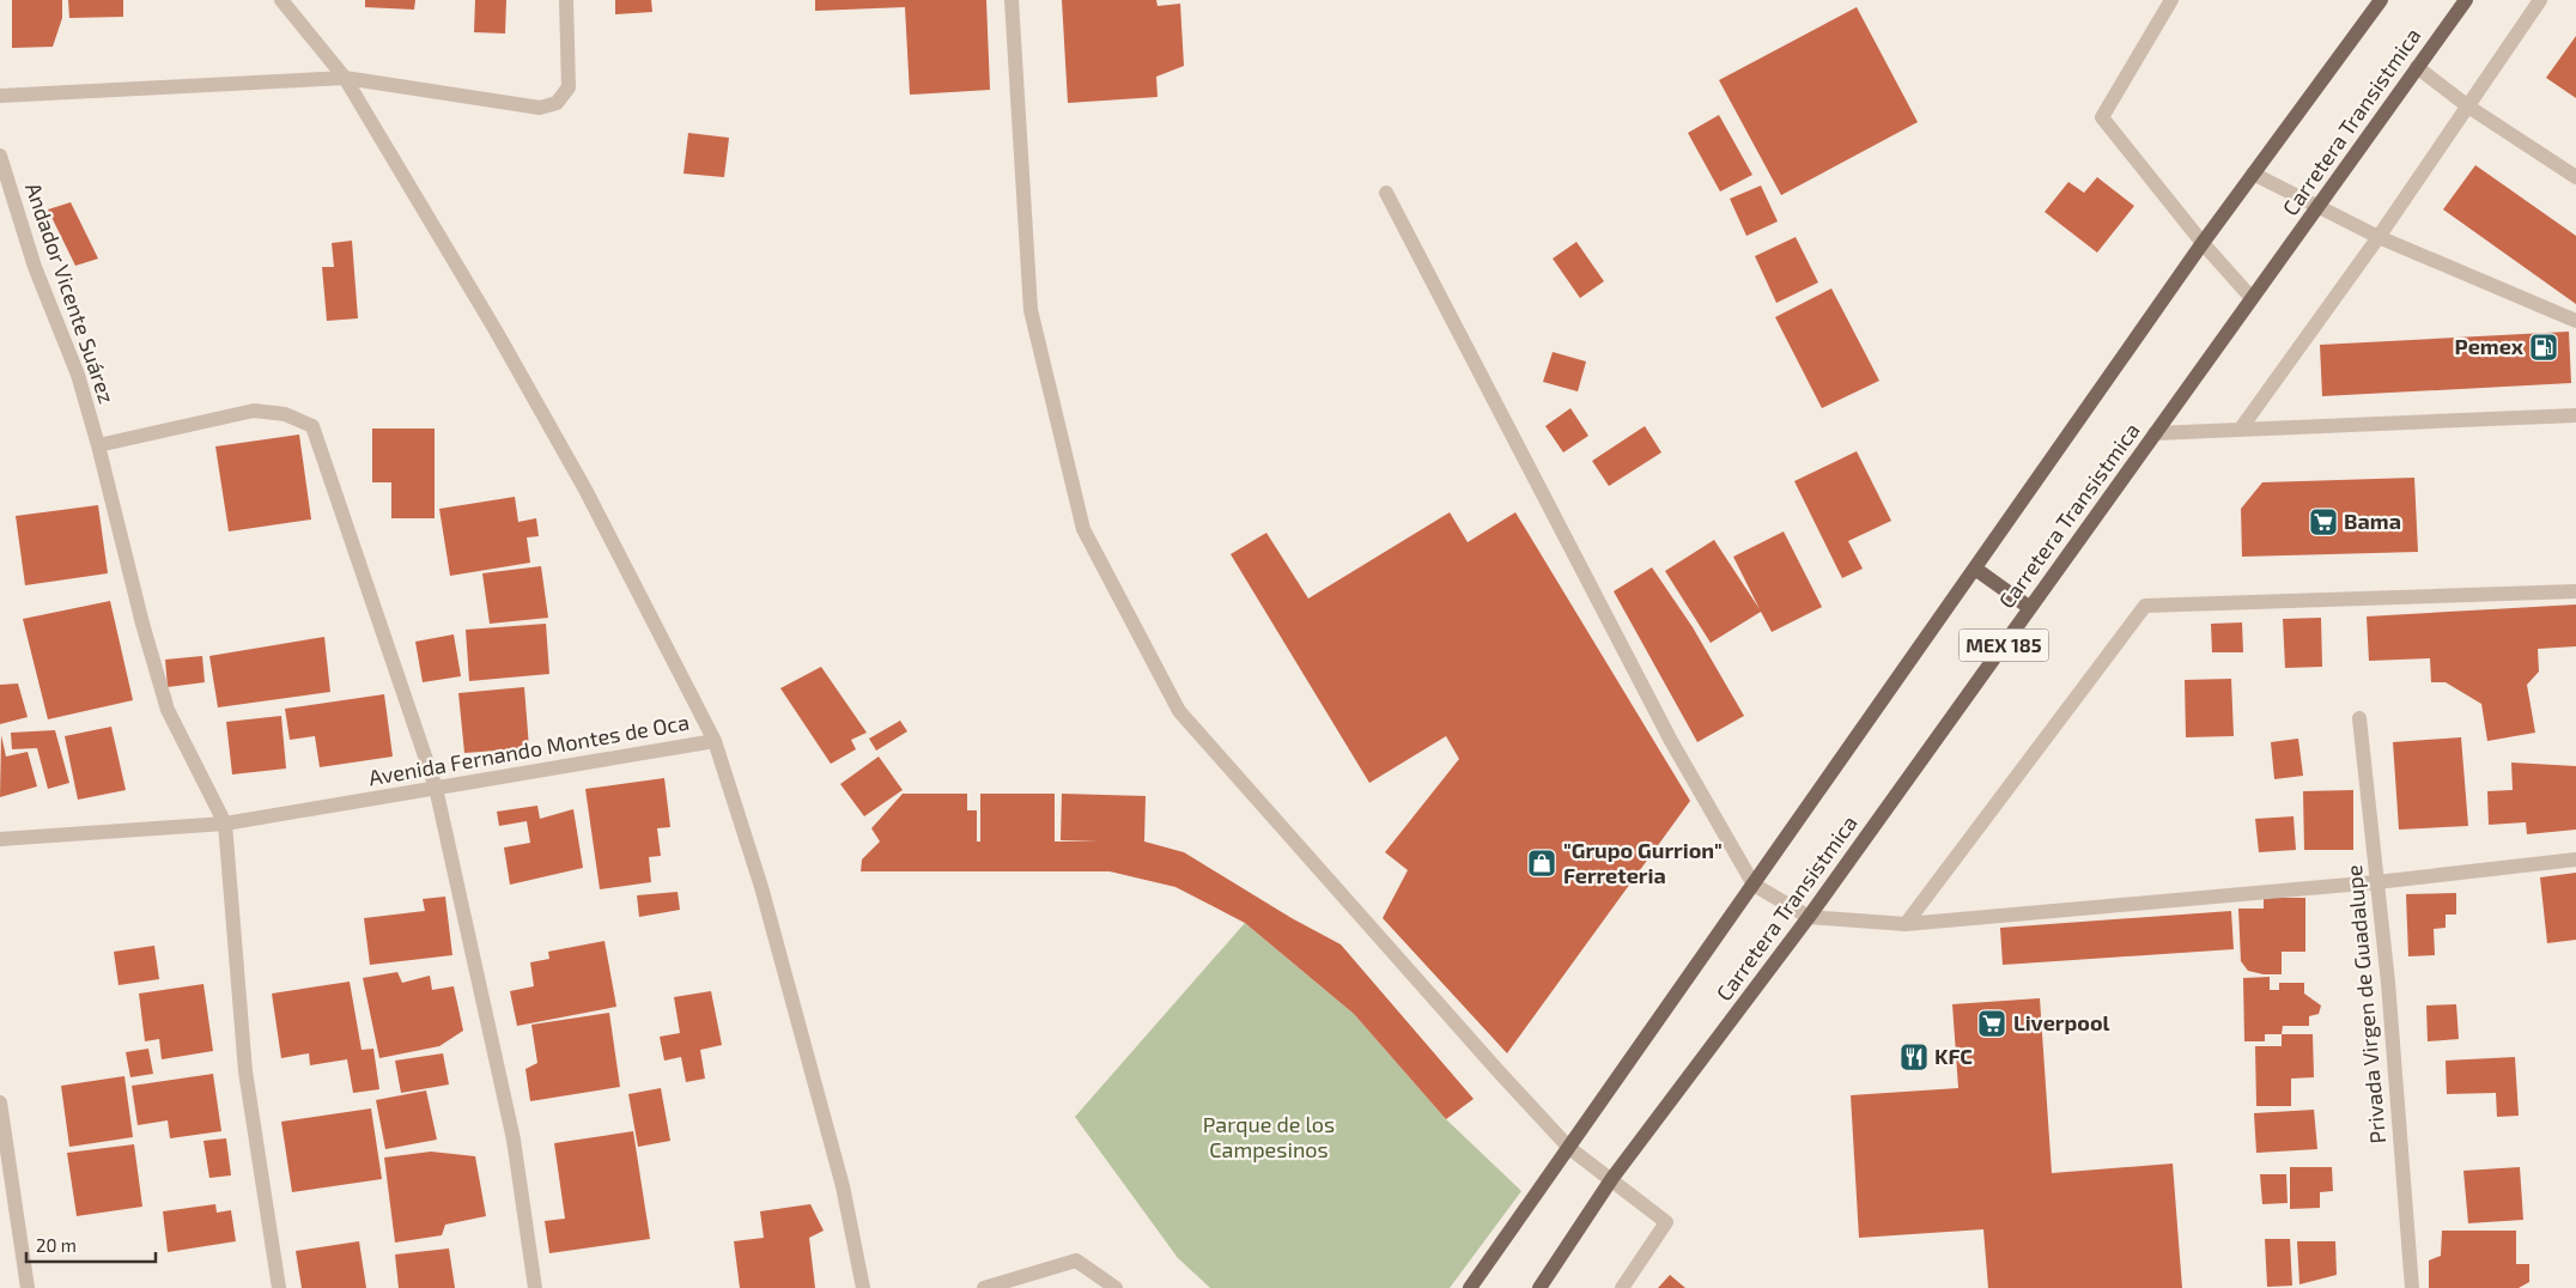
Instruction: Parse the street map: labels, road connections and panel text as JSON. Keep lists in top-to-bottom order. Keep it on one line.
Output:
{"streets":{"main road":["Carretera Transistmica","MEX 185"],"street":["Andador Vicente Suárez","Avenida Fernando Montes de Oca","Privada Virgen de Guadalupe"]},"crossings":[["Andador Vicente Suárez","Avenida Fernando Montes de Oca"]],"parks":["Parque de los Campesinos"],"places":{"fuel station":["Pemex"],"supermarket":["Bama","Liverpool"],"shop":["\"Grupo Gurrion\" Ferreteria"],"restaurant":["KFC"]},"scale_bar":"20 m"}
